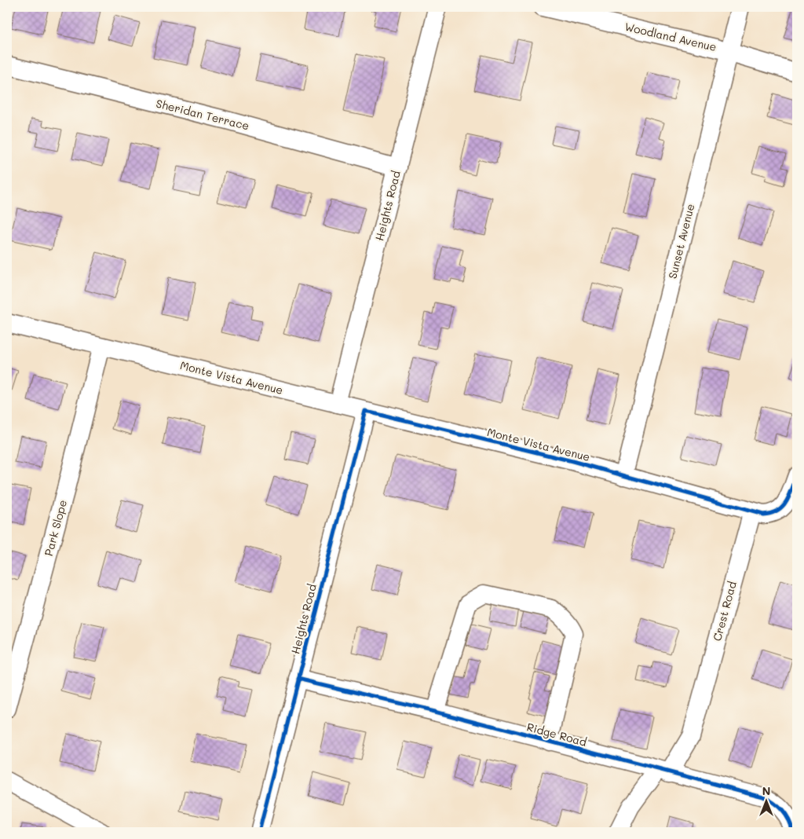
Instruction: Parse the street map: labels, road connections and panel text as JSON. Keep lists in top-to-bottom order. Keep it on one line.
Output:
{"streets":{"street":["Woodland Avenue","Sheridan Terrace","Heights Road","Sunset Avenue","Monte Vista Avenue","Park Slope","Crest Road","Ridge Road"]},"crossings":[["Woodland Avenue","Sunset Avenue"],["Sheridan Terrace","Heights Road"],["Heights Road","Monte Vista Avenue"],["Heights Road","Ridge Road"],["Sunset Avenue","Monte Vista Avenue"],["Monte Vista Avenue","Park Slope"],["Monte Vista Avenue","Crest Road"],["Crest Road","Ridge Road"]],"north":"top"}
